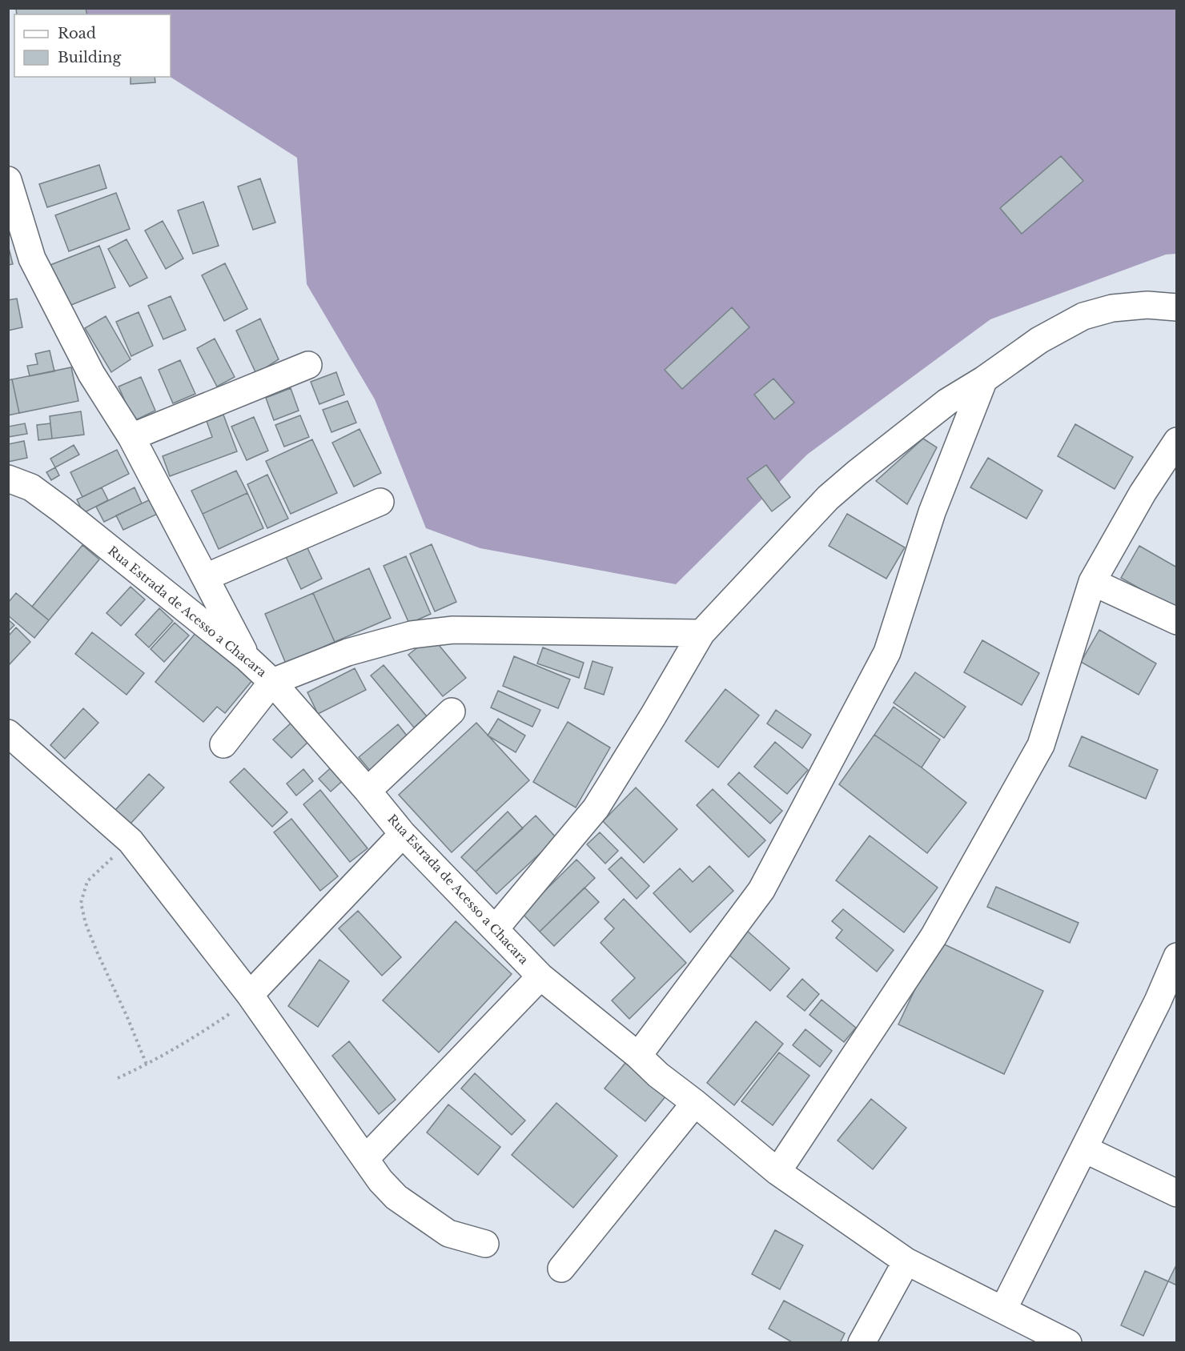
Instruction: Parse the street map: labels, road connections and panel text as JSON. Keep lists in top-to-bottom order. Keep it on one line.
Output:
{"streets":{"street":["Rua Estrada de Acesso a Chacara"]},"legend":["Road","Building"]}
